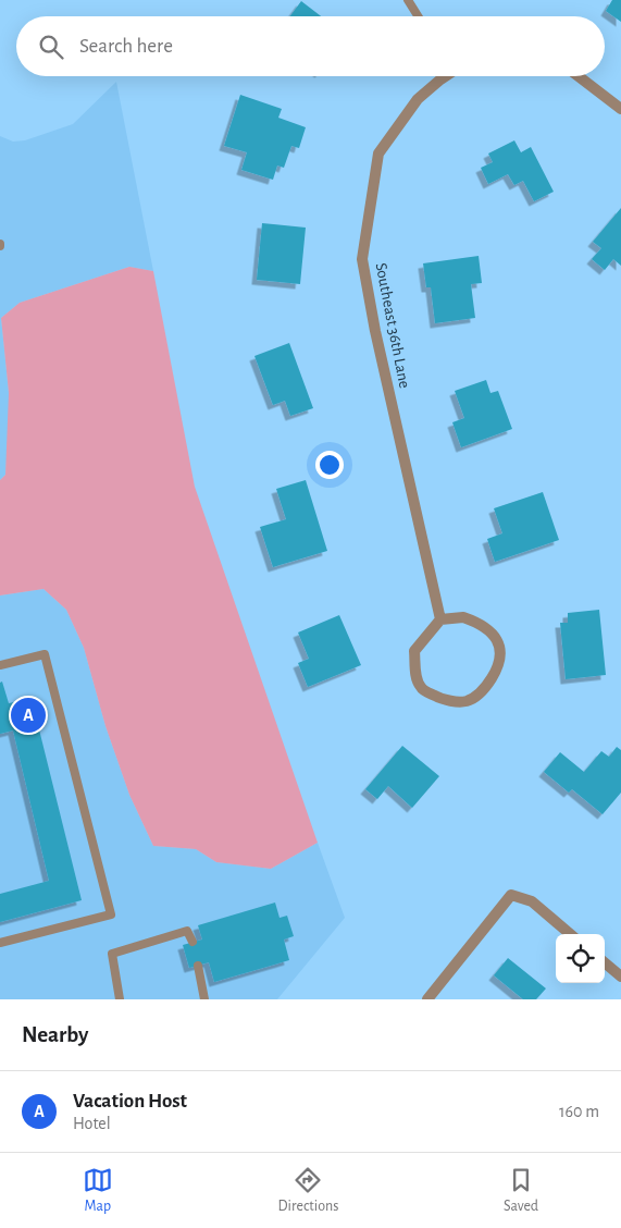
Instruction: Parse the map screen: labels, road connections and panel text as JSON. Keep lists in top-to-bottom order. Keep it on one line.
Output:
{"streets":{"street":["Southeast 36th Lane"]},"page":{"search":"Search here","pins":"A","heading":"Nearby","list":[{"mark":"A","name":"Vacation Host","note":"Hotel","value":"160 m"}],"nav":["Map","Directions","Saved"]}}
